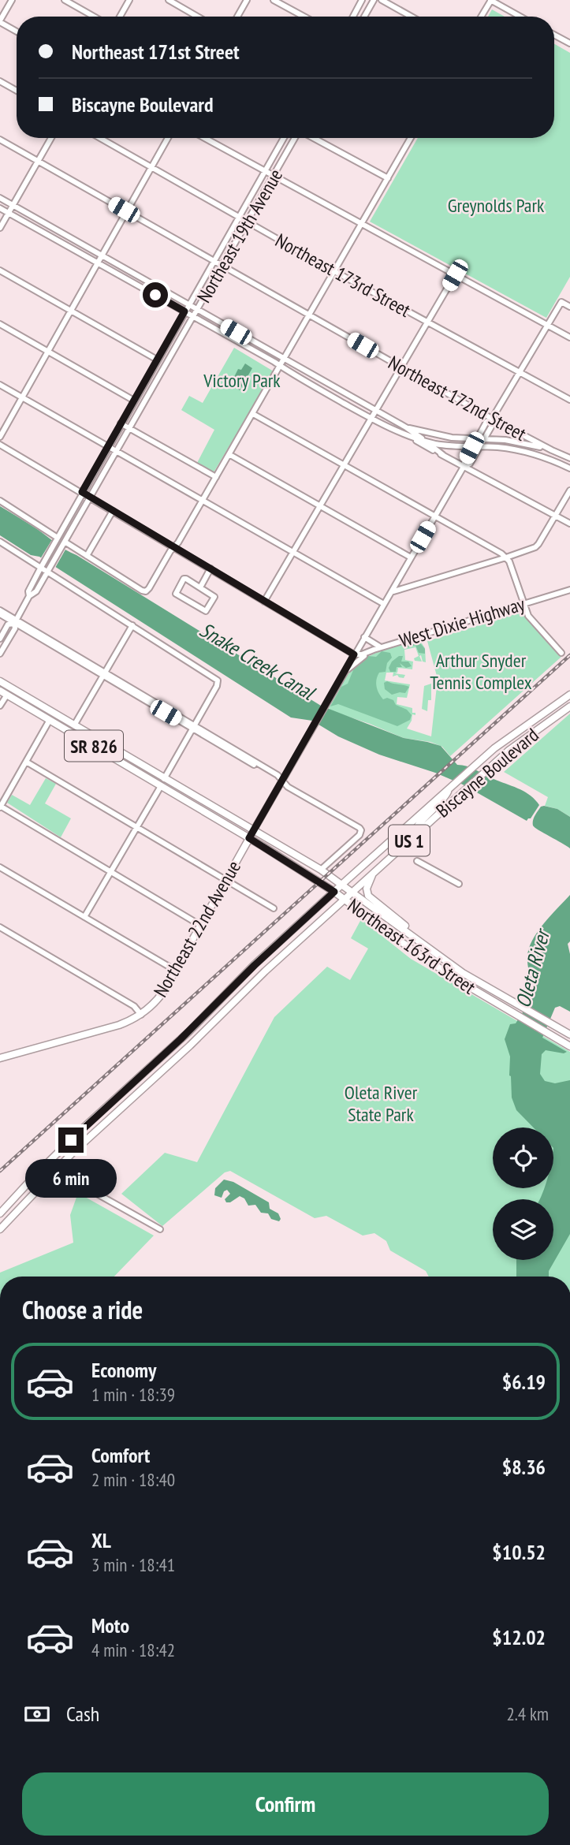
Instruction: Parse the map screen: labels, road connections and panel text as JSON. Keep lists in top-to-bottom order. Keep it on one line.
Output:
{"streets":{"main road":["SR 826","Biscayne Boulevard","US 1","Northeast 22nd Avenue","Northeast 163rd Street"],"street":["Northeast 19th Avenue","Northeast 173rd Street","Northeast 172nd Street","West Dixie Highway"]},"crossings":[["Northeast 19th Avenue","Northeast 173rd Street"],["Northeast 19th Avenue","Northeast 172nd Street"],["Northeast 173rd Street","Northeast 22nd Avenue"],["Northeast 172nd Street","Northeast 22nd Avenue"],["West Dixie Highway","Northeast 22nd Avenue"],["Biscayne Boulevard","Northeast 163rd Street"],["Northeast 22nd Avenue","Northeast 163rd Street"]],"water":["Snake Creek Canal","Oleta River"],"parks":["Greynolds Park","Victory Park","Arthur Snyder Tennis Complex","Oleta River State Park"],"page":{"banner":["Northeast 171st Street","Biscayne Boulevard"],"bubble":"6 min","heading":"Choose a ride","list":[{"name":"Economy","note":"1 min · 18:39","value":"$6.19"},{"name":"Comfort","note":"2 min · 18:40","value":"$8.36"},{"name":"XL","note":"3 min · 18:41","value":"$10.52"},{"name":"Moto","note":"4 min · 18:42","value":"$12.02"}],"pay":["Cash","2.4 km"],"buttons":"Confirm"}}
